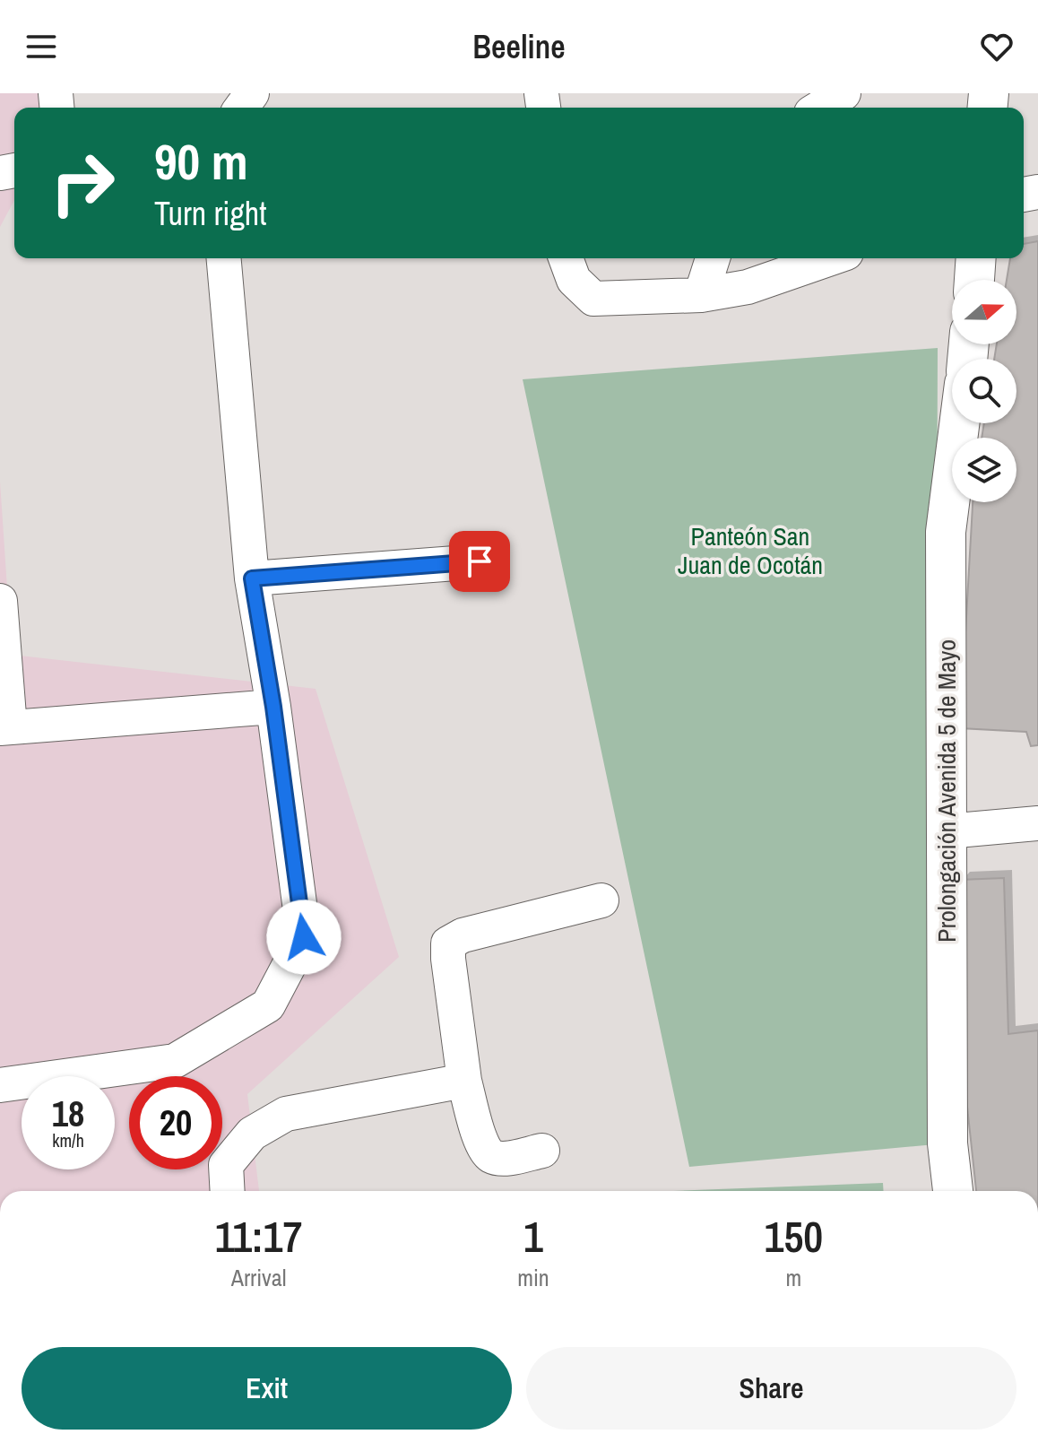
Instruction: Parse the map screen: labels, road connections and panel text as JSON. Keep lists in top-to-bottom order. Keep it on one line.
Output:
{"streets":{"main road":["Prolongación Avenida 5 de Mayo"]},"parks":["Panteón San Juan de Ocotán"],"north":"right","page":{"header":"Beeline","turn":["90 m","Turn right"],"speed":"18 km/h","limit":"20","eta":["11:17","Arrival","1","min","150","m"],"buttons":["Exit","Share"]}}
